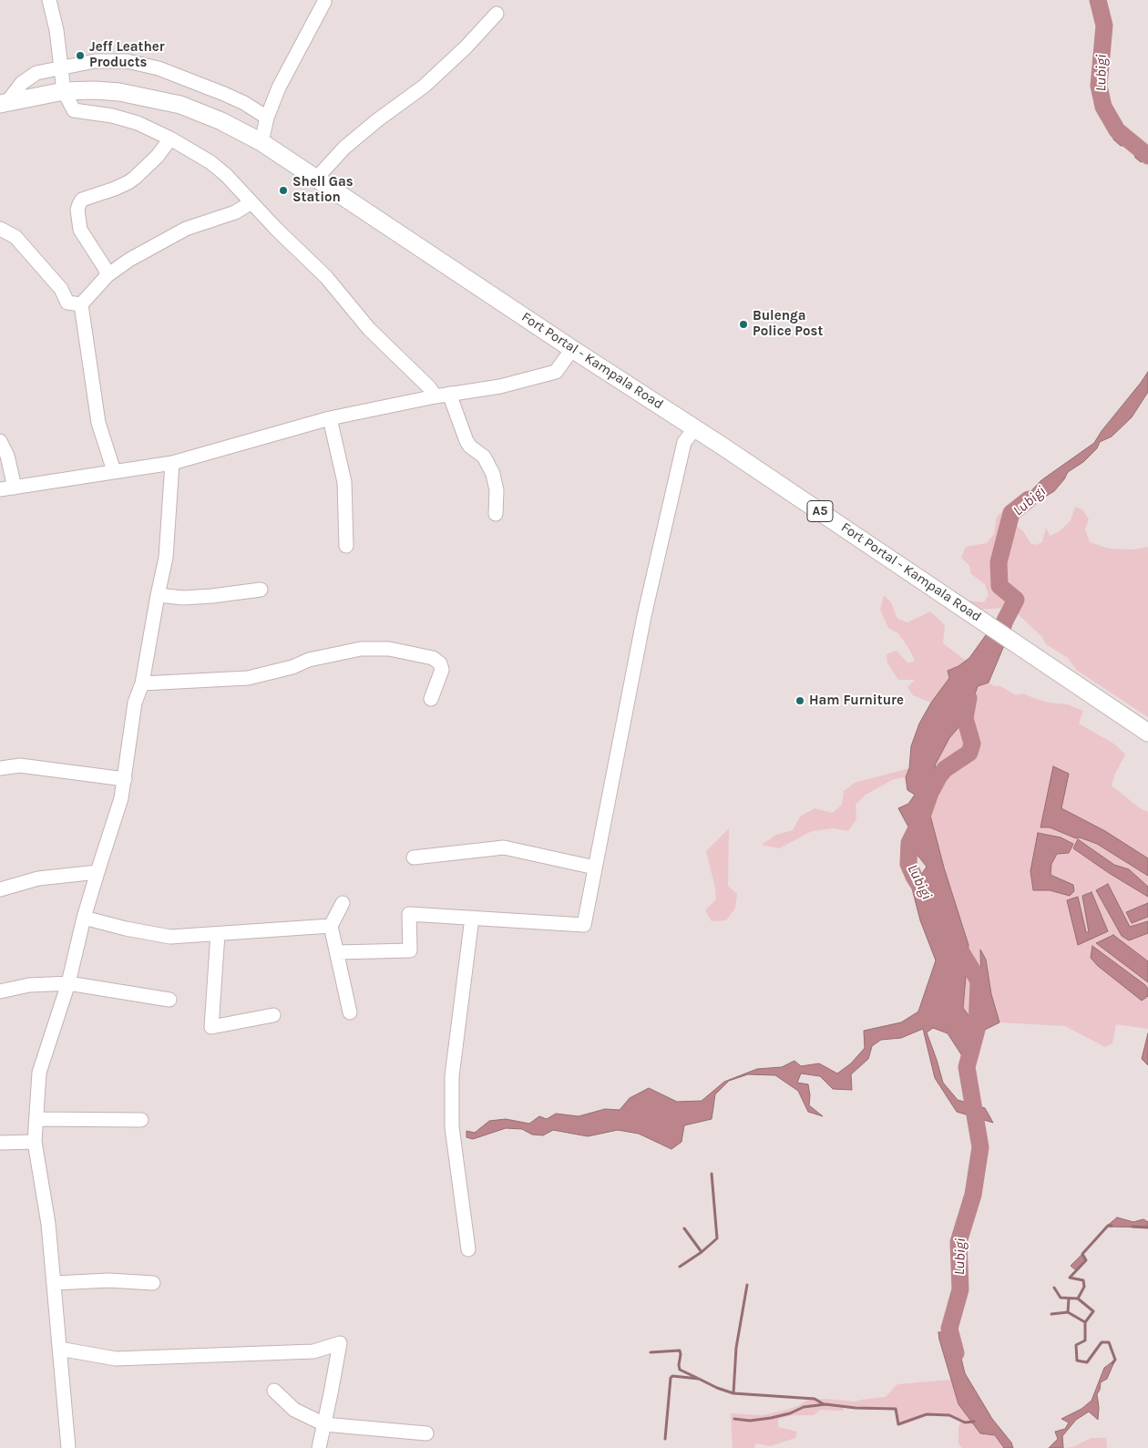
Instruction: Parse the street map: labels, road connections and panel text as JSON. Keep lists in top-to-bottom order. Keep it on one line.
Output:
{"streets":{"main road":["Fort Portal - Kampala Road","A5"]},"water":["Lubigi"],"places":["Jeff Leather Products","Shell Gas Station","Bulenga Police Post","Ham Furniture"]}
